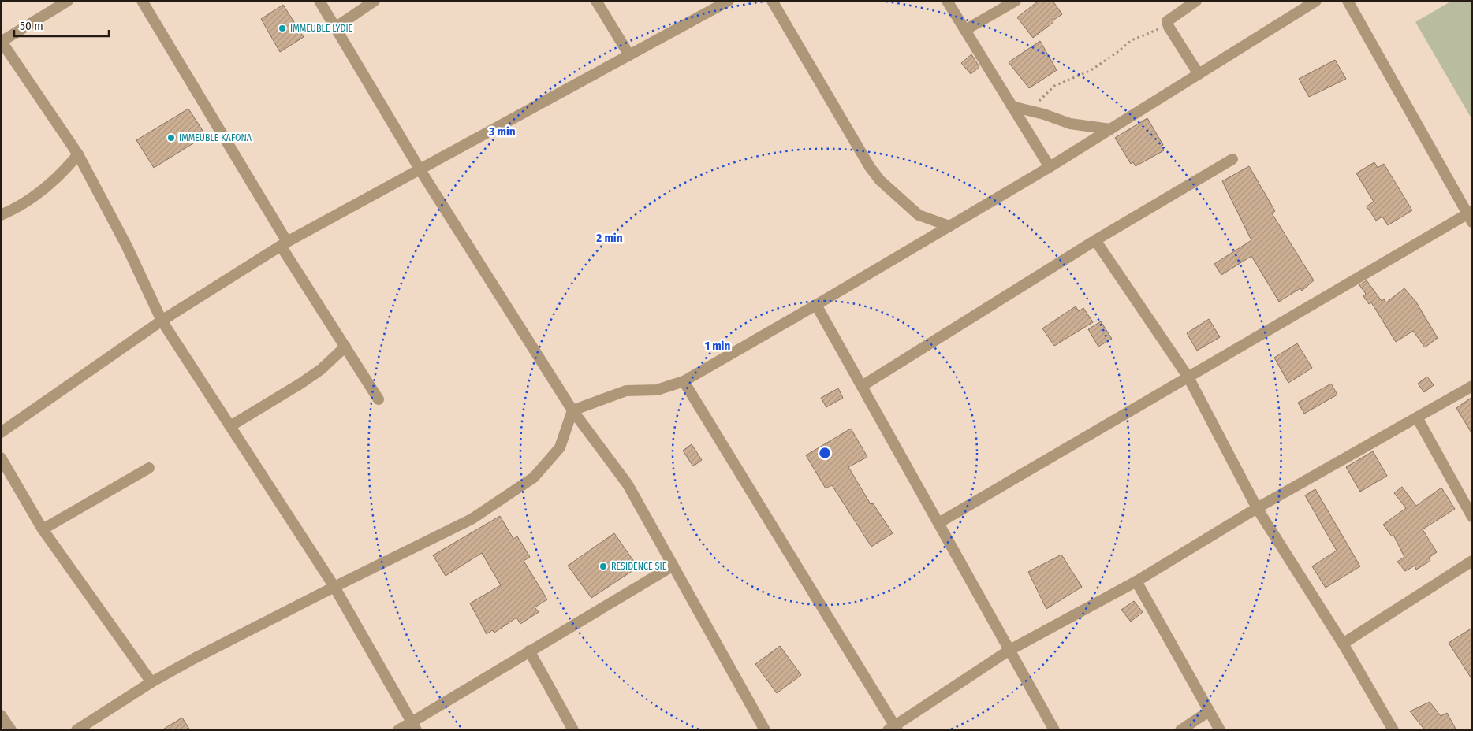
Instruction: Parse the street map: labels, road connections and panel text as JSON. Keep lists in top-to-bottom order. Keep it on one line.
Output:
{"places":["IMMEUBLE LYDIE","IMMEUBLE KAFONA","RESIDENCE SIE"],"scale_bar":"50 m","rings":["3 min","2 min","1 min"]}
